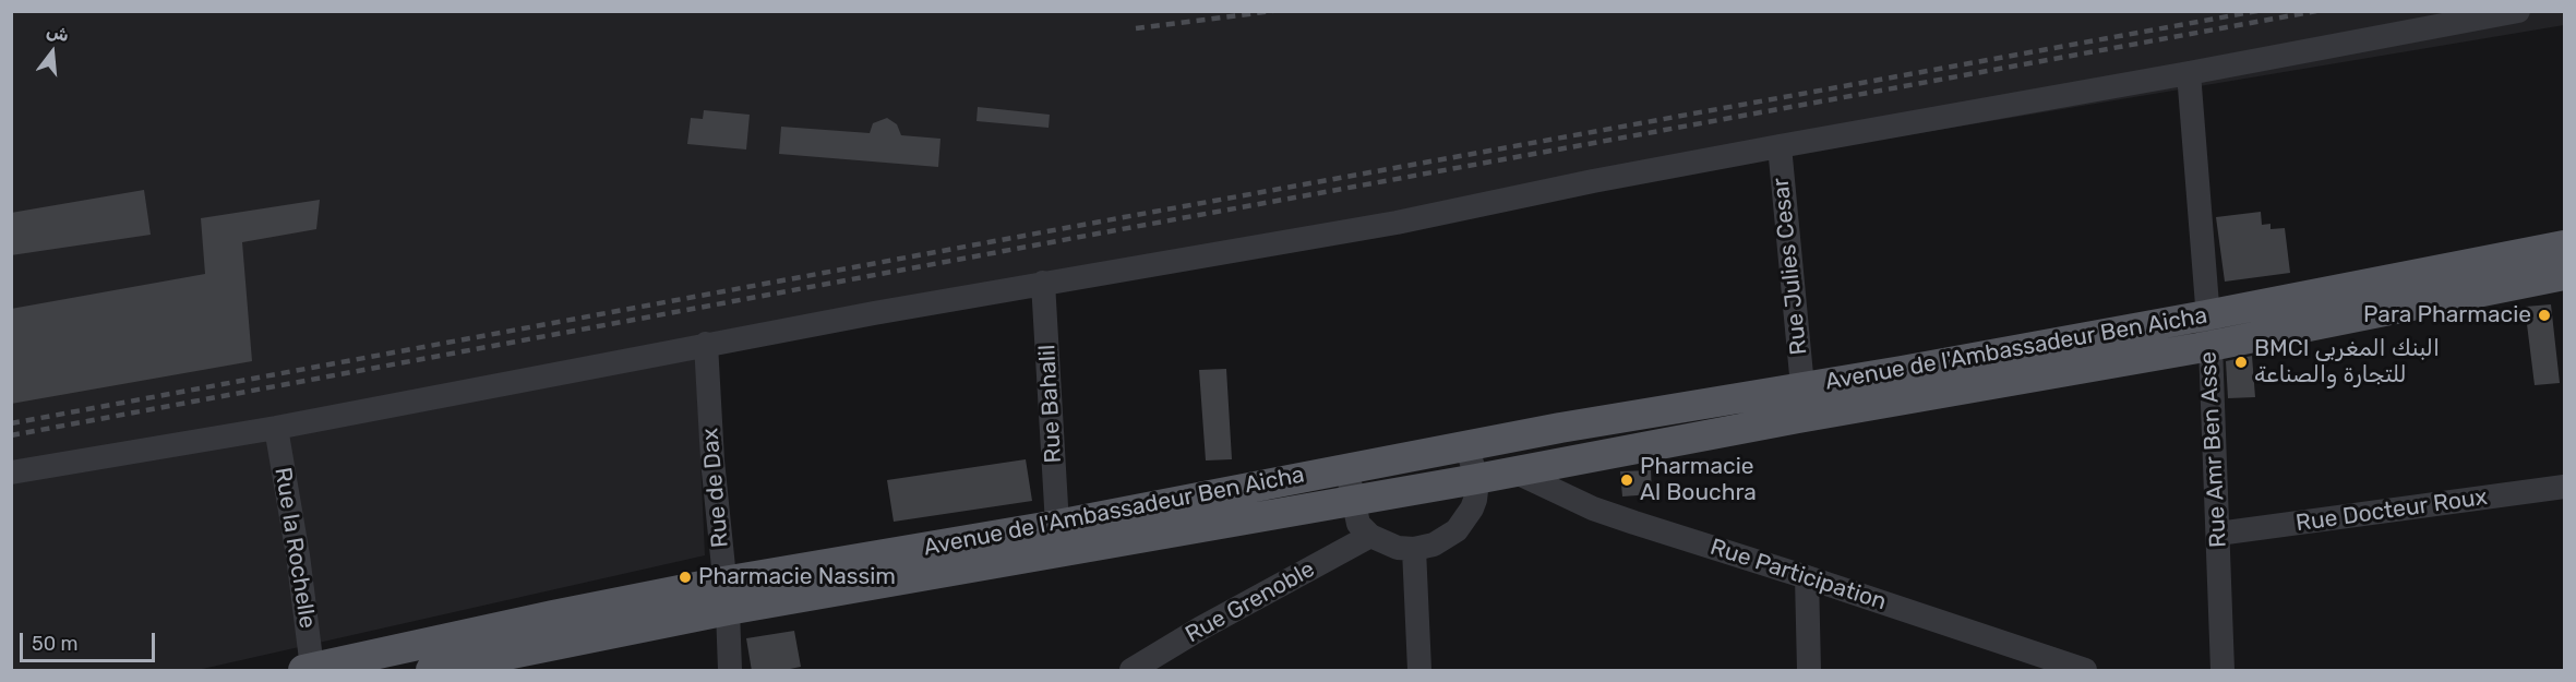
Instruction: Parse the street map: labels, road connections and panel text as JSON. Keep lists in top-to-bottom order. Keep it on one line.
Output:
{"streets":{"main road":["Avenue de l'Ambassadeur Ben Aicha"],"street":["Rue Julies Cesar","Rue Bahalil","Rue Amr Ben Asse","Rue de Dax","Rue Docteur Roux","Rue la Rochelle","Rue Participation","Rue Grenoble"]},"crossings":[["Rue Julies Cesar","Avenue de l'Ambassadeur Ben Aicha"],["Avenue de l'Ambassadeur Ben Aicha","Rue Bahalil"],["Avenue de l'Ambassadeur Ben Aicha","Rue Amr Ben Asse"],["Avenue de l'Ambassadeur Ben Aicha","Rue de Dax"],["Avenue de l'Ambassadeur Ben Aicha","Rue la Rochelle"],["Avenue de l'Ambassadeur Ben Aicha","Rue Participation"],["Rue Amr Ben Asse","Rue Docteur Roux"]],"places":["Para Pharmacie","BMCI البنك المغربي للتجارة والصناعة","Pharmacie Al Bouchra","Pharmacie Nassim"],"scale_bar":"50 m","north":"top"}
